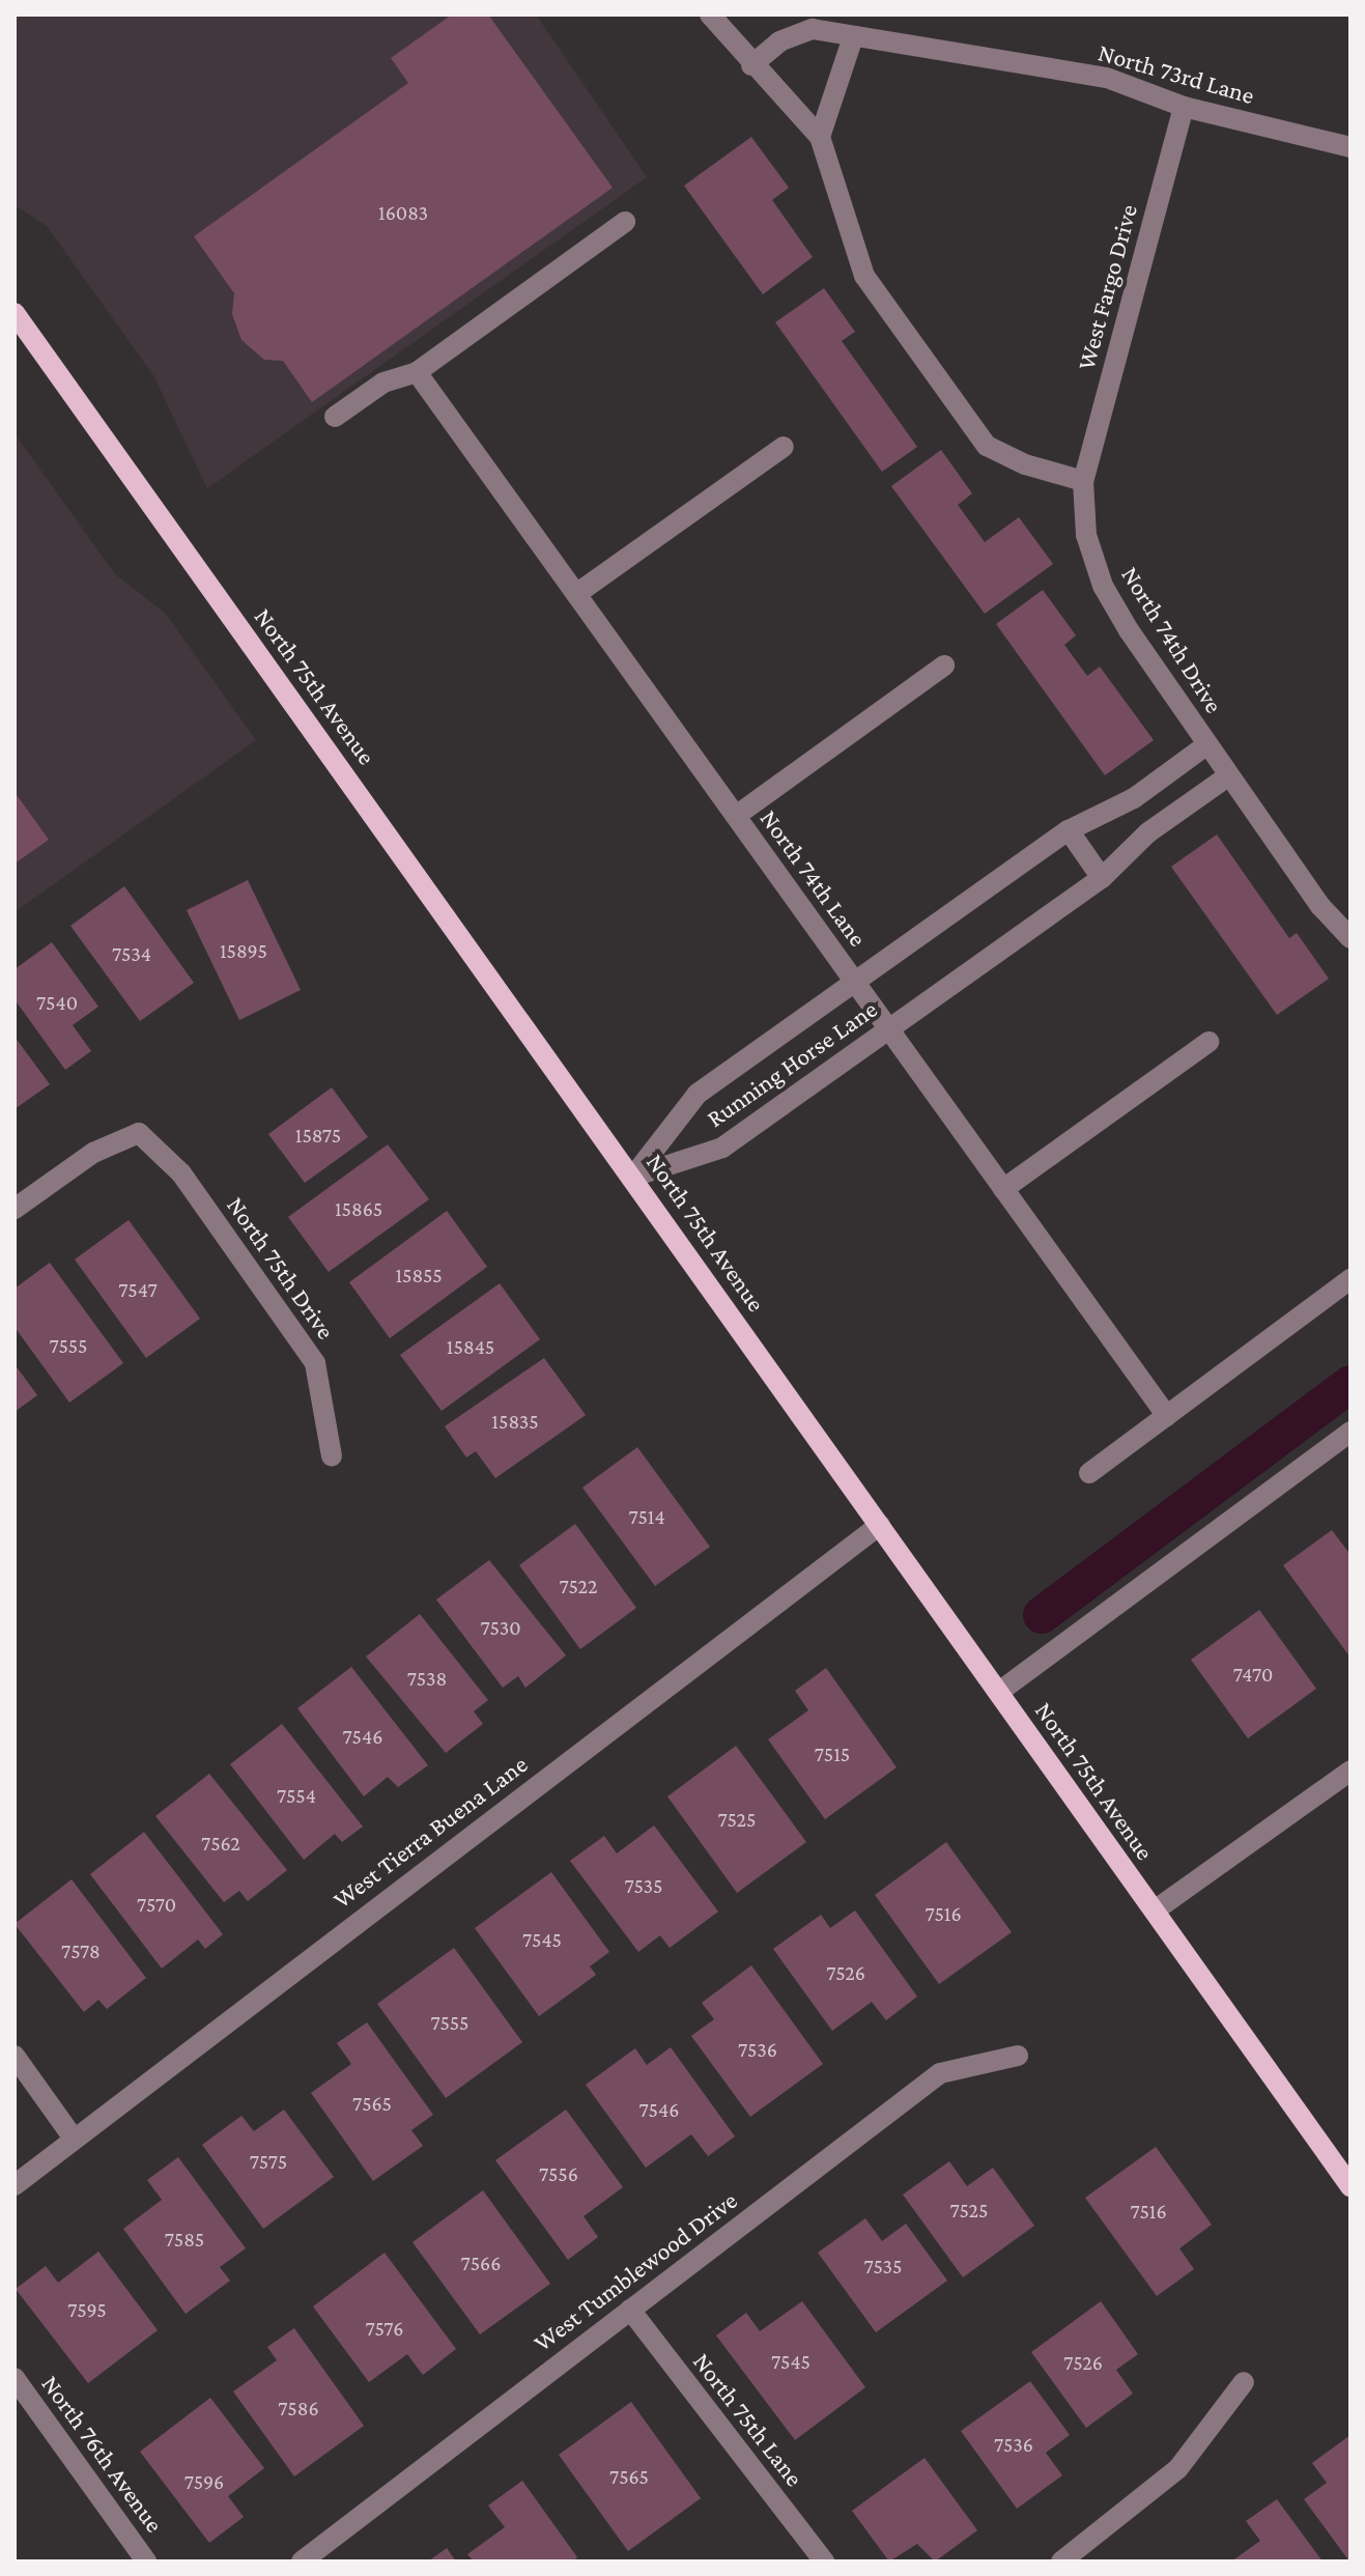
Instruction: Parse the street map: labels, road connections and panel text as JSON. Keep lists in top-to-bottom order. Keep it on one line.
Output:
{"streets":{"main road":["North 75th Avenue"],"street":["North 73rd Lane","West Fargo Drive","North 74th Drive","North 74th Lane","Running Horse Lane","North 75th Drive","West Tierra Buena Lane","West Tumblewood Drive","North 75th Lane","North 76th Avenue"]},"crossings":[["North 73rd Lane","West Fargo Drive"],["West Fargo Drive","North 74th Drive"],["North 74th Drive","Running Horse Lane"],["North 75th Avenue","Running Horse Lane"],["North 75th Avenue","West Tierra Buena Lane"],["North 74th Lane","Running Horse Lane"],["West Tumblewood Drive","North 75th Lane"]],"house_numbers":["16083","15895","7534","7540","15875","15865","15855","7547","7555","15845","15835","7514","7522","7530","7470","7538","7546","7515","7554","7525","7562","7535","7570","7516","7545","7578","7526","7555","7536","7565","7546","7575","7556","7525","7516","7585","7566","7535","7595","7576","7545","7526","7586","7536","7565","7596"]}
